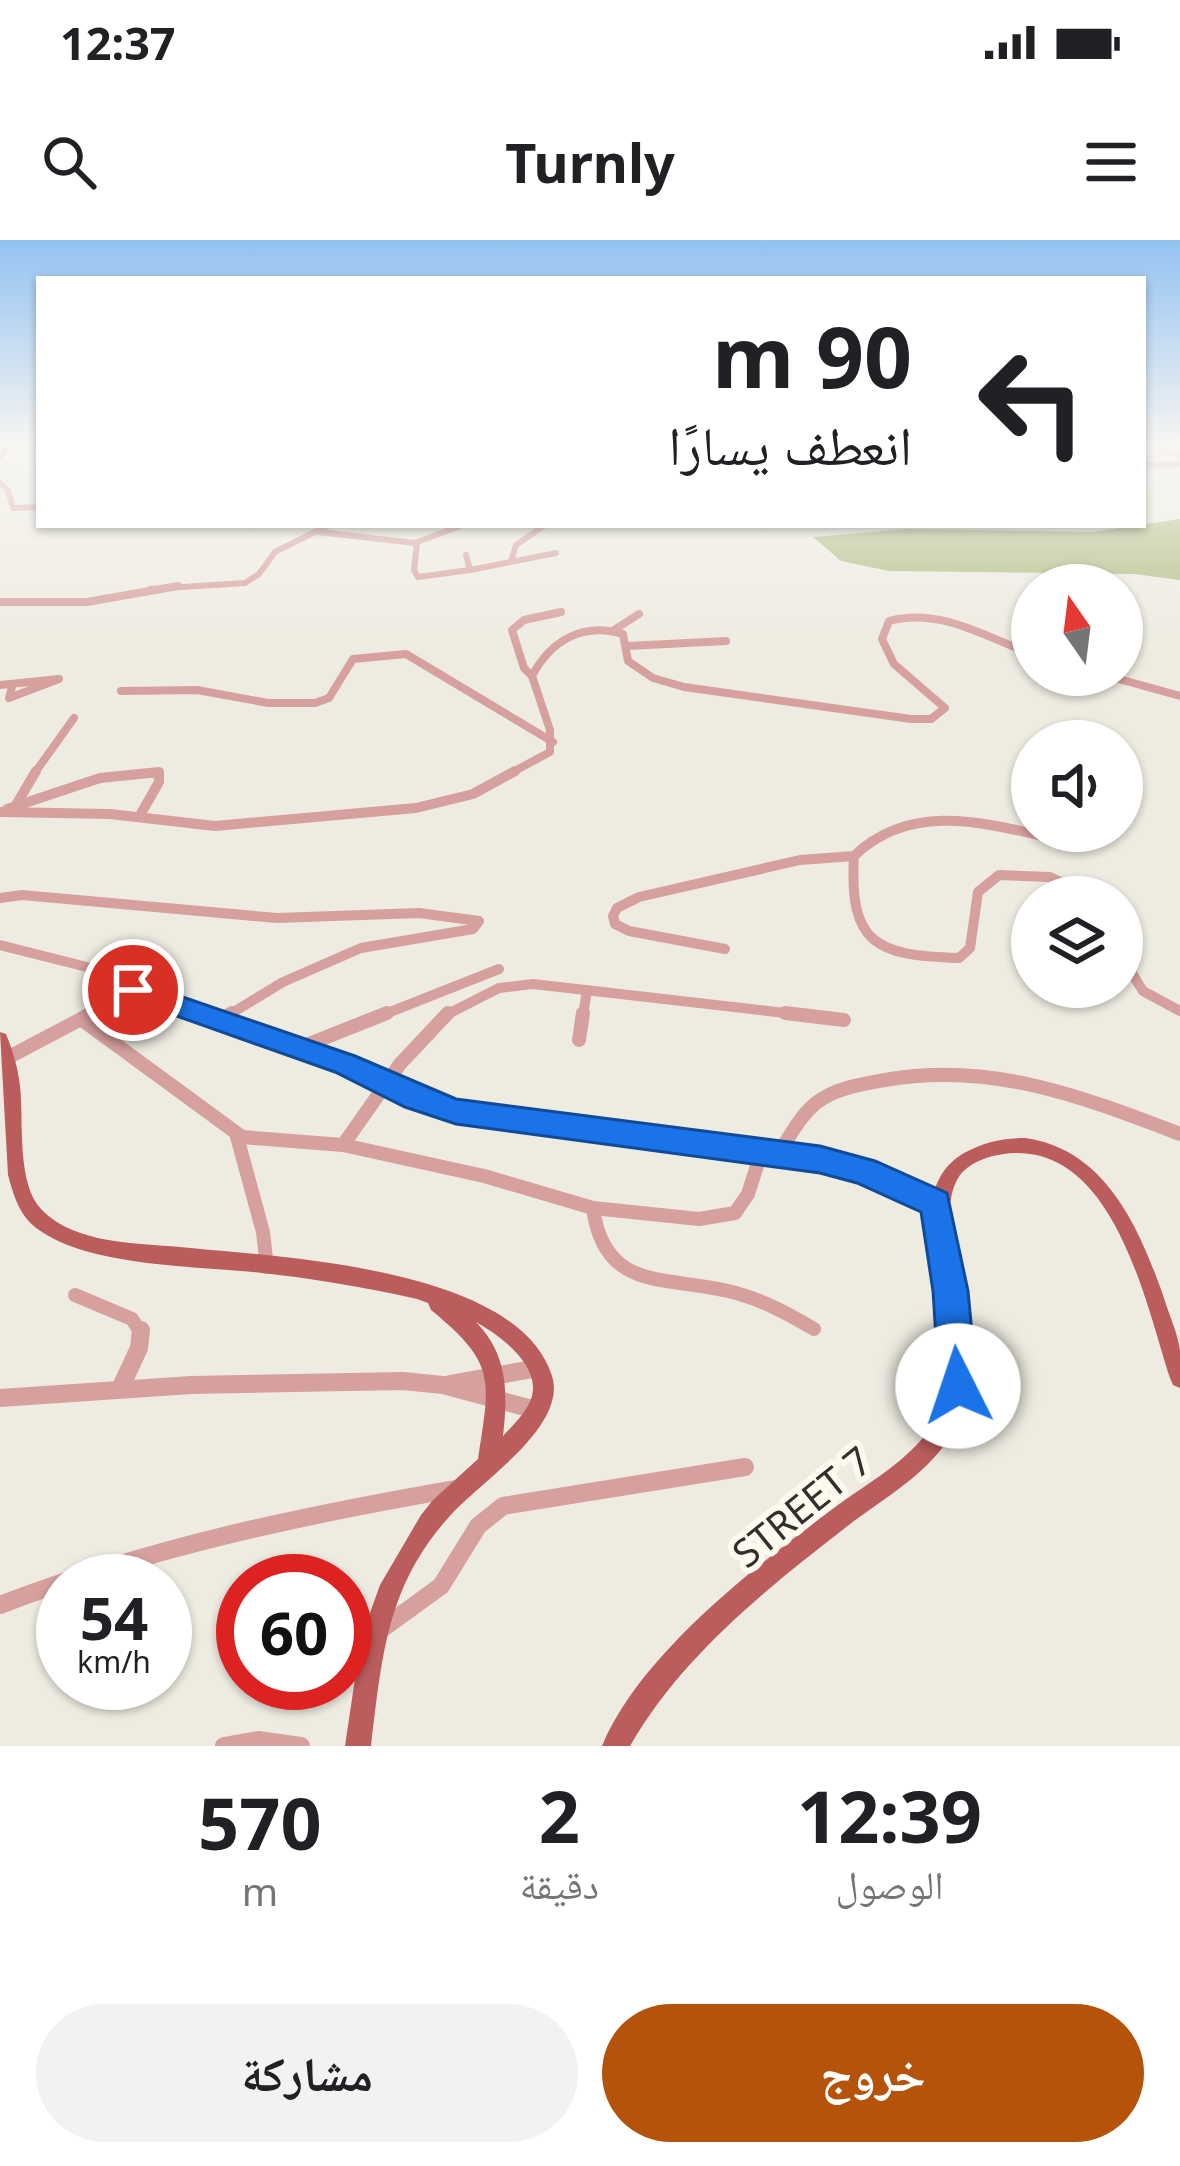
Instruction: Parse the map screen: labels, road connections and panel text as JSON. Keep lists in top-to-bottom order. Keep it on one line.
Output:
{"streets":{"main road":["STREET 7"]},"north":"top","page":{"status":"12:37","header":"Turnly","turn":["90 m","انعطف يسارًا"],"speed":"54 km/h","limit":"60","eta":["12:39","الوصول","2","دقيقة","570","m"],"buttons":["خروج","مشاركة"]}}
